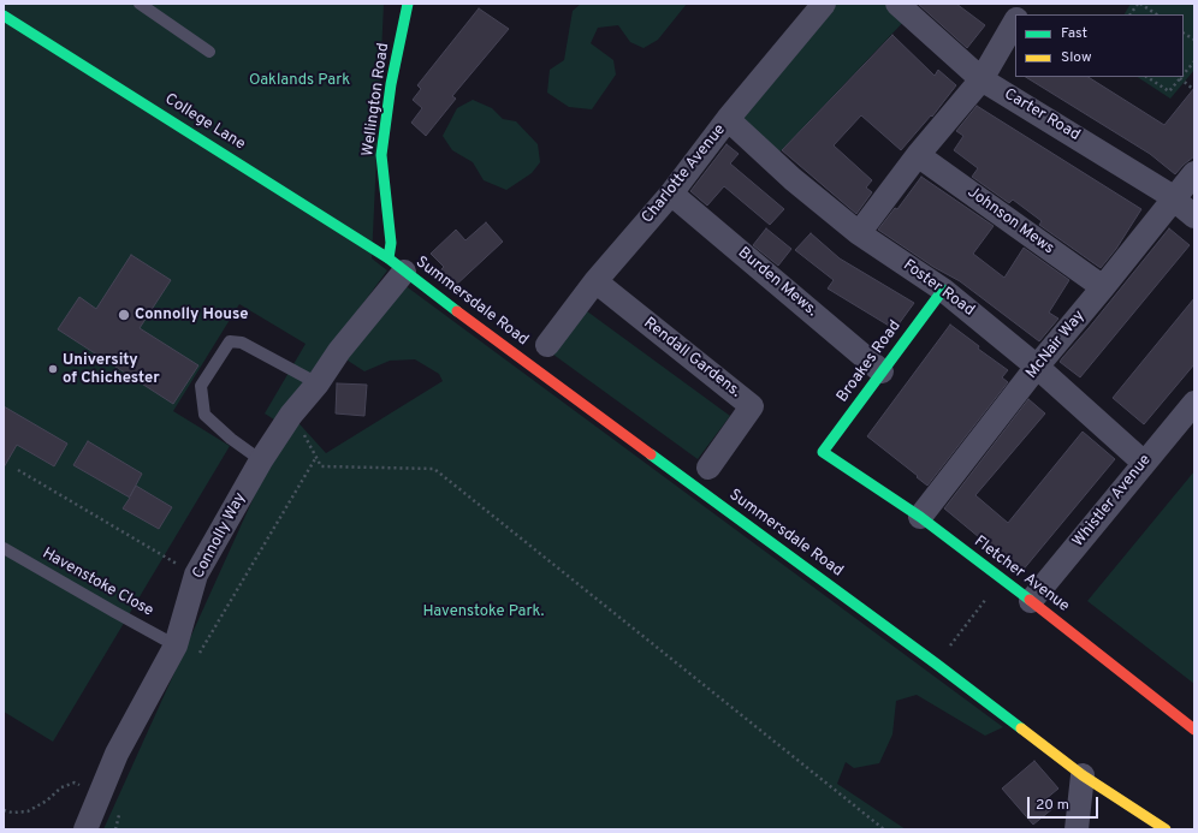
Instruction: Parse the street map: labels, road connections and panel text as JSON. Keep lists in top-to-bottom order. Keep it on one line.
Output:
{"streets":{"street":["Wellington Road","Carter Road","College Lane","Charlotte Avenue","Johnson Mews","Burden Mews.","Foster Road","Summersdale Road","McNair Way","Rendall Gardens.","Broakes Road","Whistler Avenue","Connolly Way","Fletcher Avenue"],"lane":["Havenstoke Close"]},"crossings":[["Wellington Road","College Lane"],["Wellington Road","Summersdale Road"],["Wellington Road","Connolly Way"],["Carter Road","McNair Way"],["College Lane","Summersdale Road"],["College Lane","Connolly Way"],["Charlotte Avenue","Burden Mews."],["Charlotte Avenue","Foster Road"],["Charlotte Avenue","Rendall Gardens."],["Johnson Mews","McNair Way"],["Burden Mews.","Broakes Road"],["Foster Road","McNair Way"],["Foster Road","Broakes Road"],["Foster Road","Whistler Avenue"],["Summersdale Road","Connolly Way"],["McNair Way","Fletcher Avenue"],["Broakes Road","Fletcher Avenue"],["Whistler Avenue","Fletcher Avenue"],["Connolly Way","Havenstoke Close"]],"parks":["Oaklands Park","Havenstoke Park."],"places":["Connolly House","University of Chichester"],"legend":["Fast","Slow"],"scale_bar":"20 m"}
